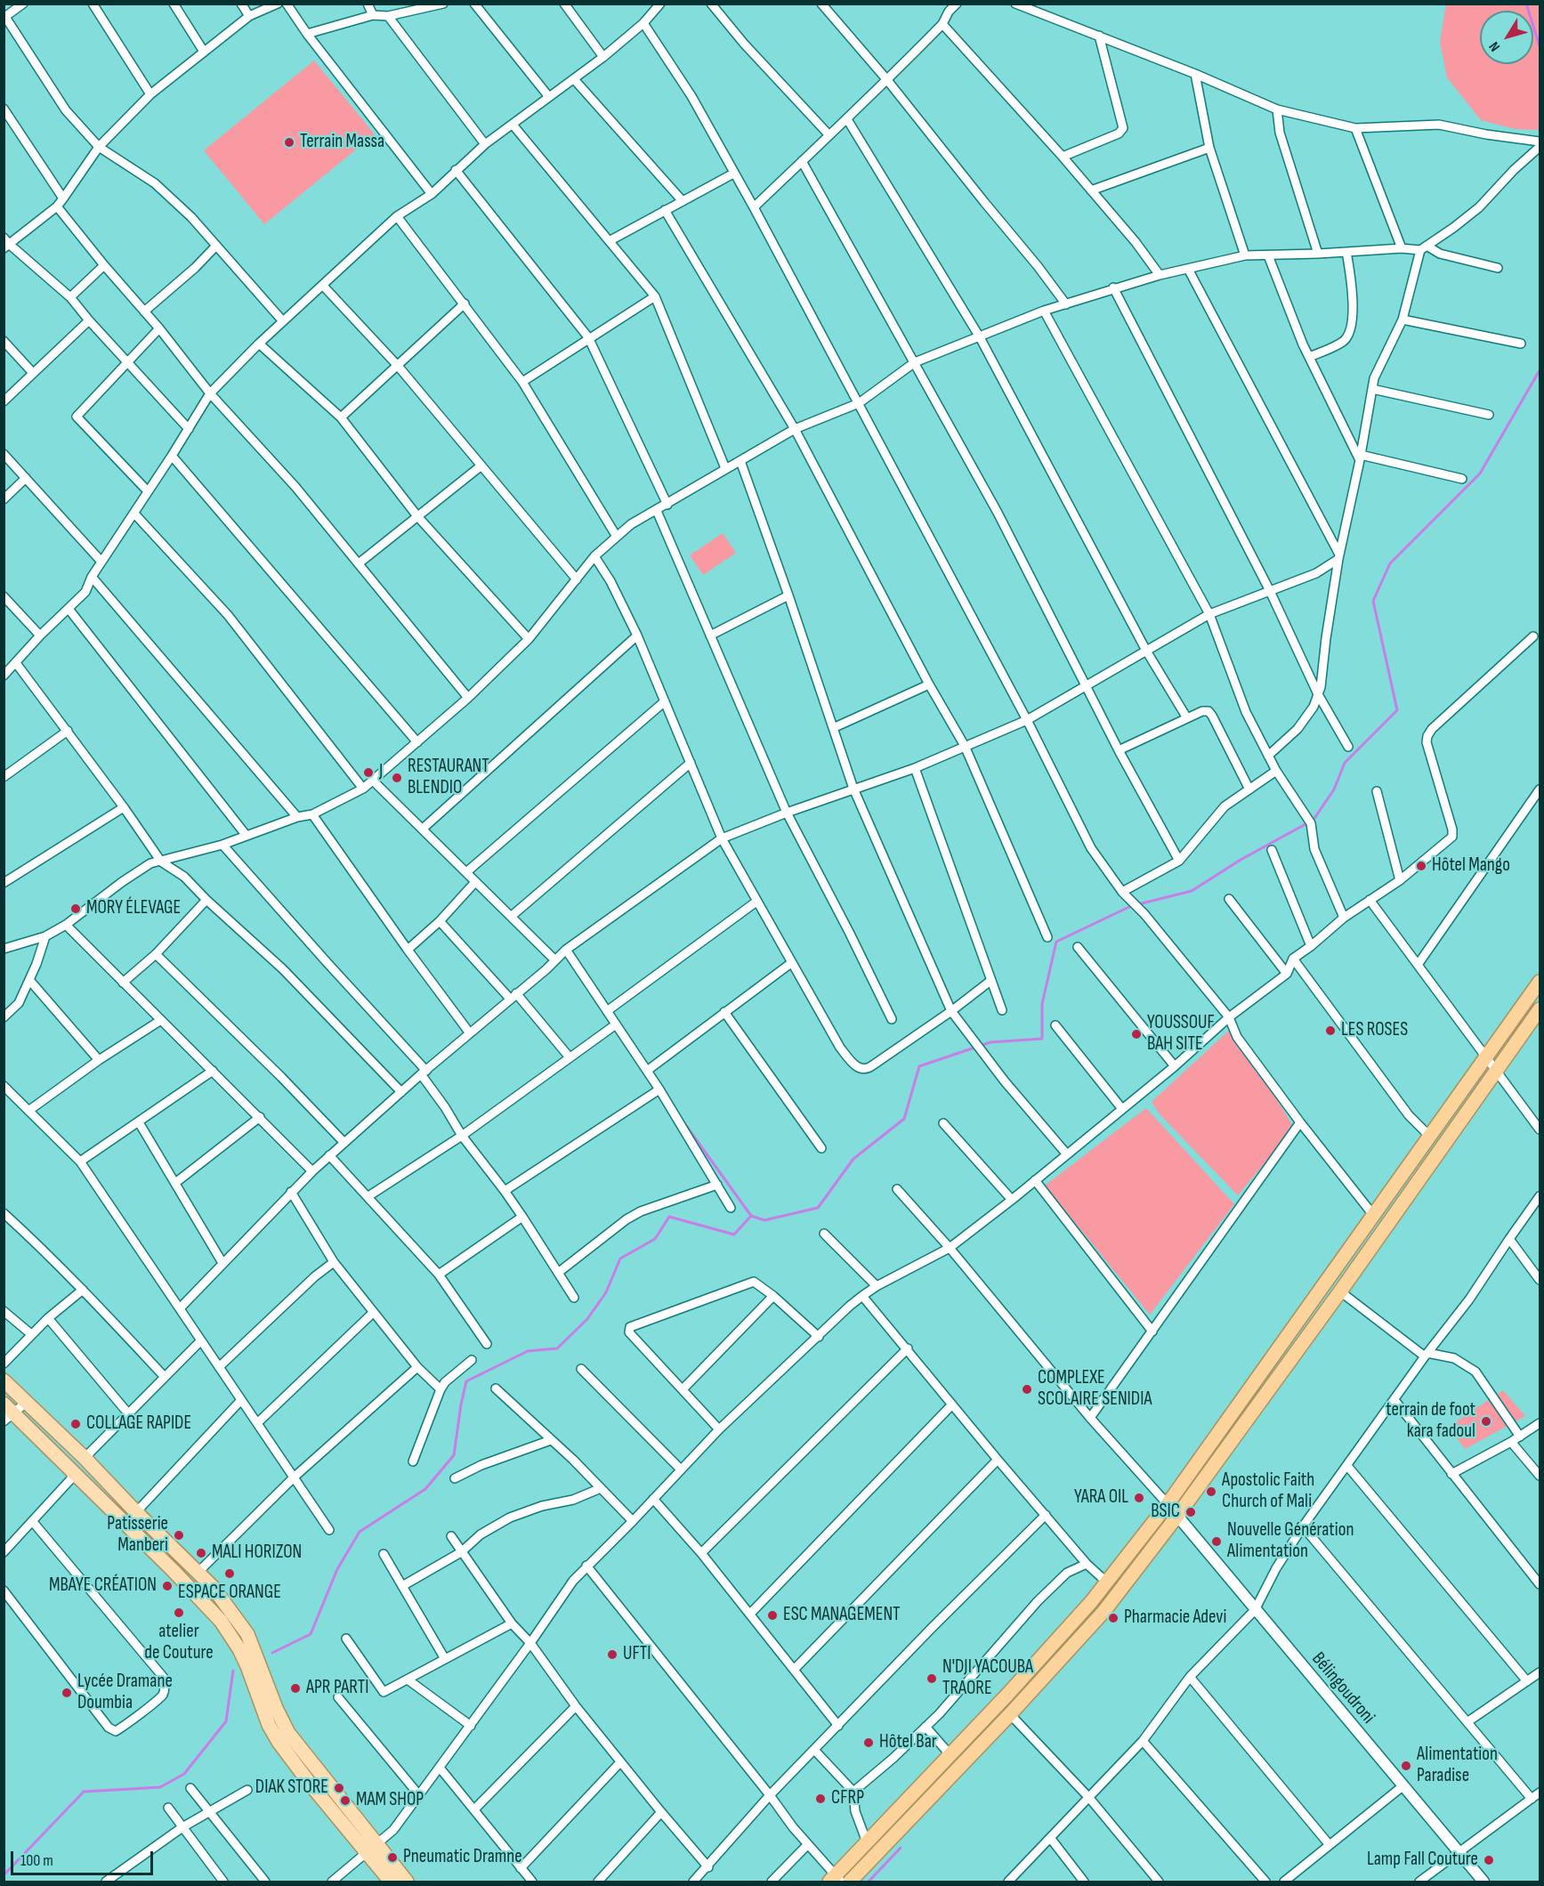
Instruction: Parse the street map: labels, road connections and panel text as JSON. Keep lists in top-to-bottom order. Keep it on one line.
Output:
{"streets":{"street":["Bélingoudroni"]},"places":["Terrain Massa","J","RESTAURANT BLENDIO","Hôtel Mango","MORY ÉLEVAGE","LES ROSES","YOUSSOUF BAH SITE","COMPLEXE SCOLAIRE SENIDIA","terrain de foot kara fadoul","COLLAGE RAPIDE","Apostolic Faith Church of Mali","YARA OIL","BSIC","Patisserie Manberi","Nouvelle Génération Alimentation","MALI HORIZON","ESPACE ORANGE","MBAYE CRÉATION","atelier de Couture","ESC MANAGEMENT","Pharmacie Adevi","UFTI","N'DJI YACOUBA TRAORE","APR PARTI","Lycée Dramane Doumbia","Hôtel Bar","Alimentation Paradise","DIAK STORE","CFRP","MAM SHOP","Pneumatic Dramne","Lamp Fall Couture"],"scale_bar":"100 m","north":"bottom left"}
